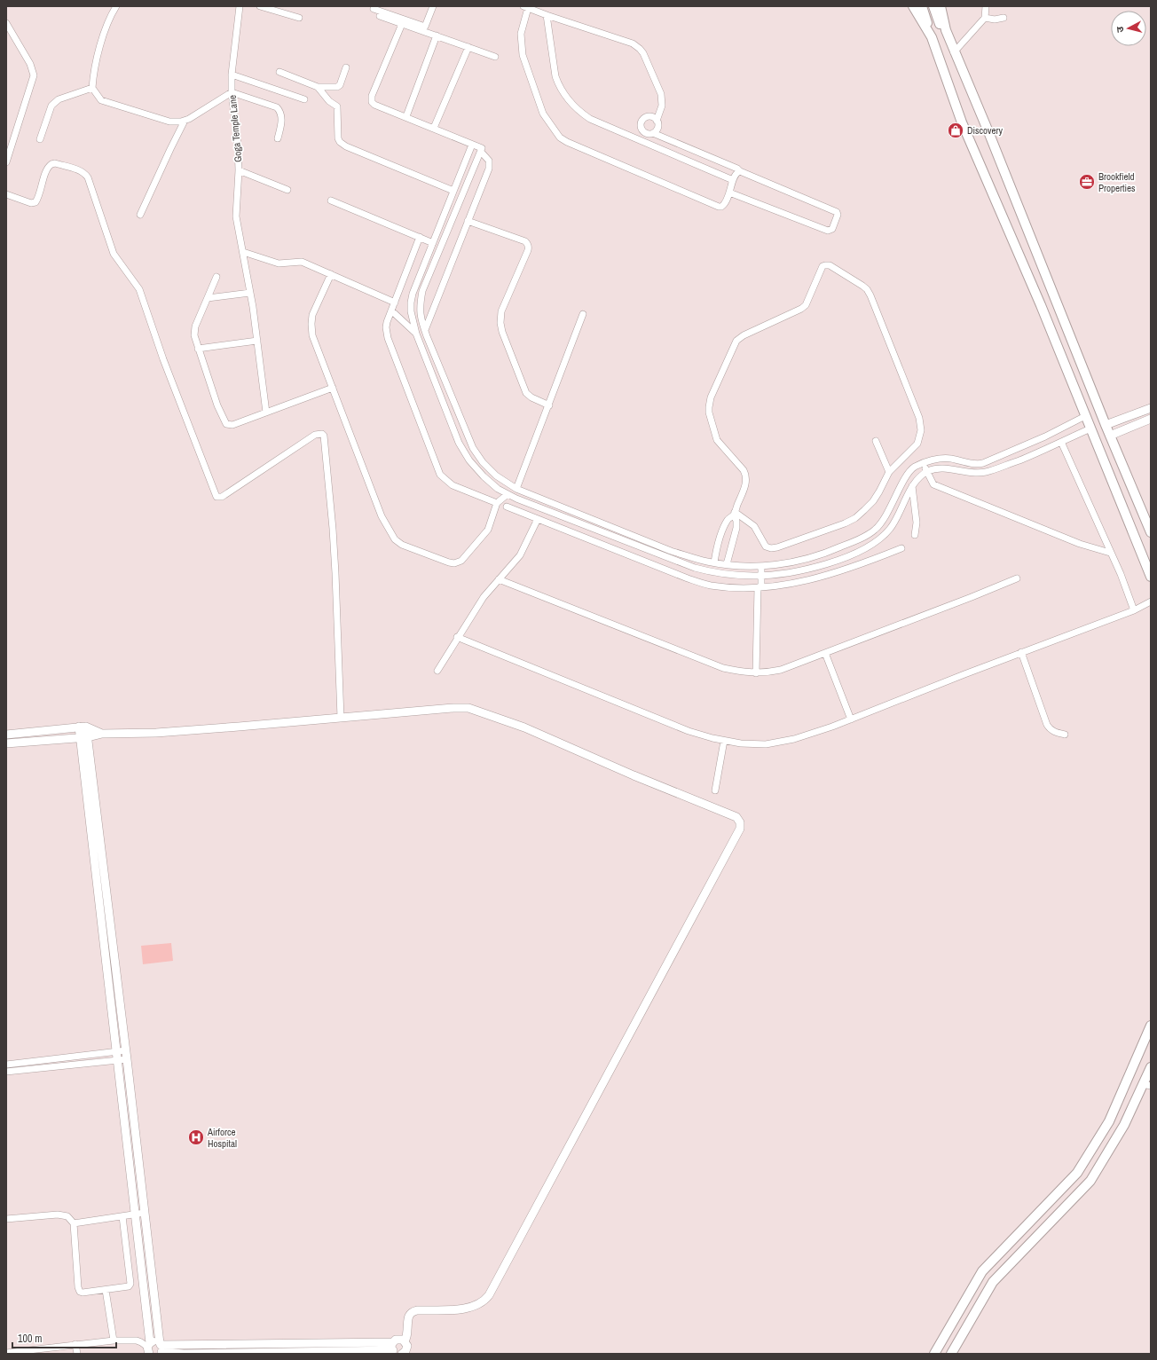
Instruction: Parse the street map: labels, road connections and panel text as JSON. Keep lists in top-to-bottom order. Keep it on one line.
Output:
{"streets":{"street":["Goga Temple Lane"]},"places":{"shop":["Discovery"],"office":["Brookfield Properties"],"hospital":["Airforce Hospital"]},"scale_bar":"100 m","north":"left"}
